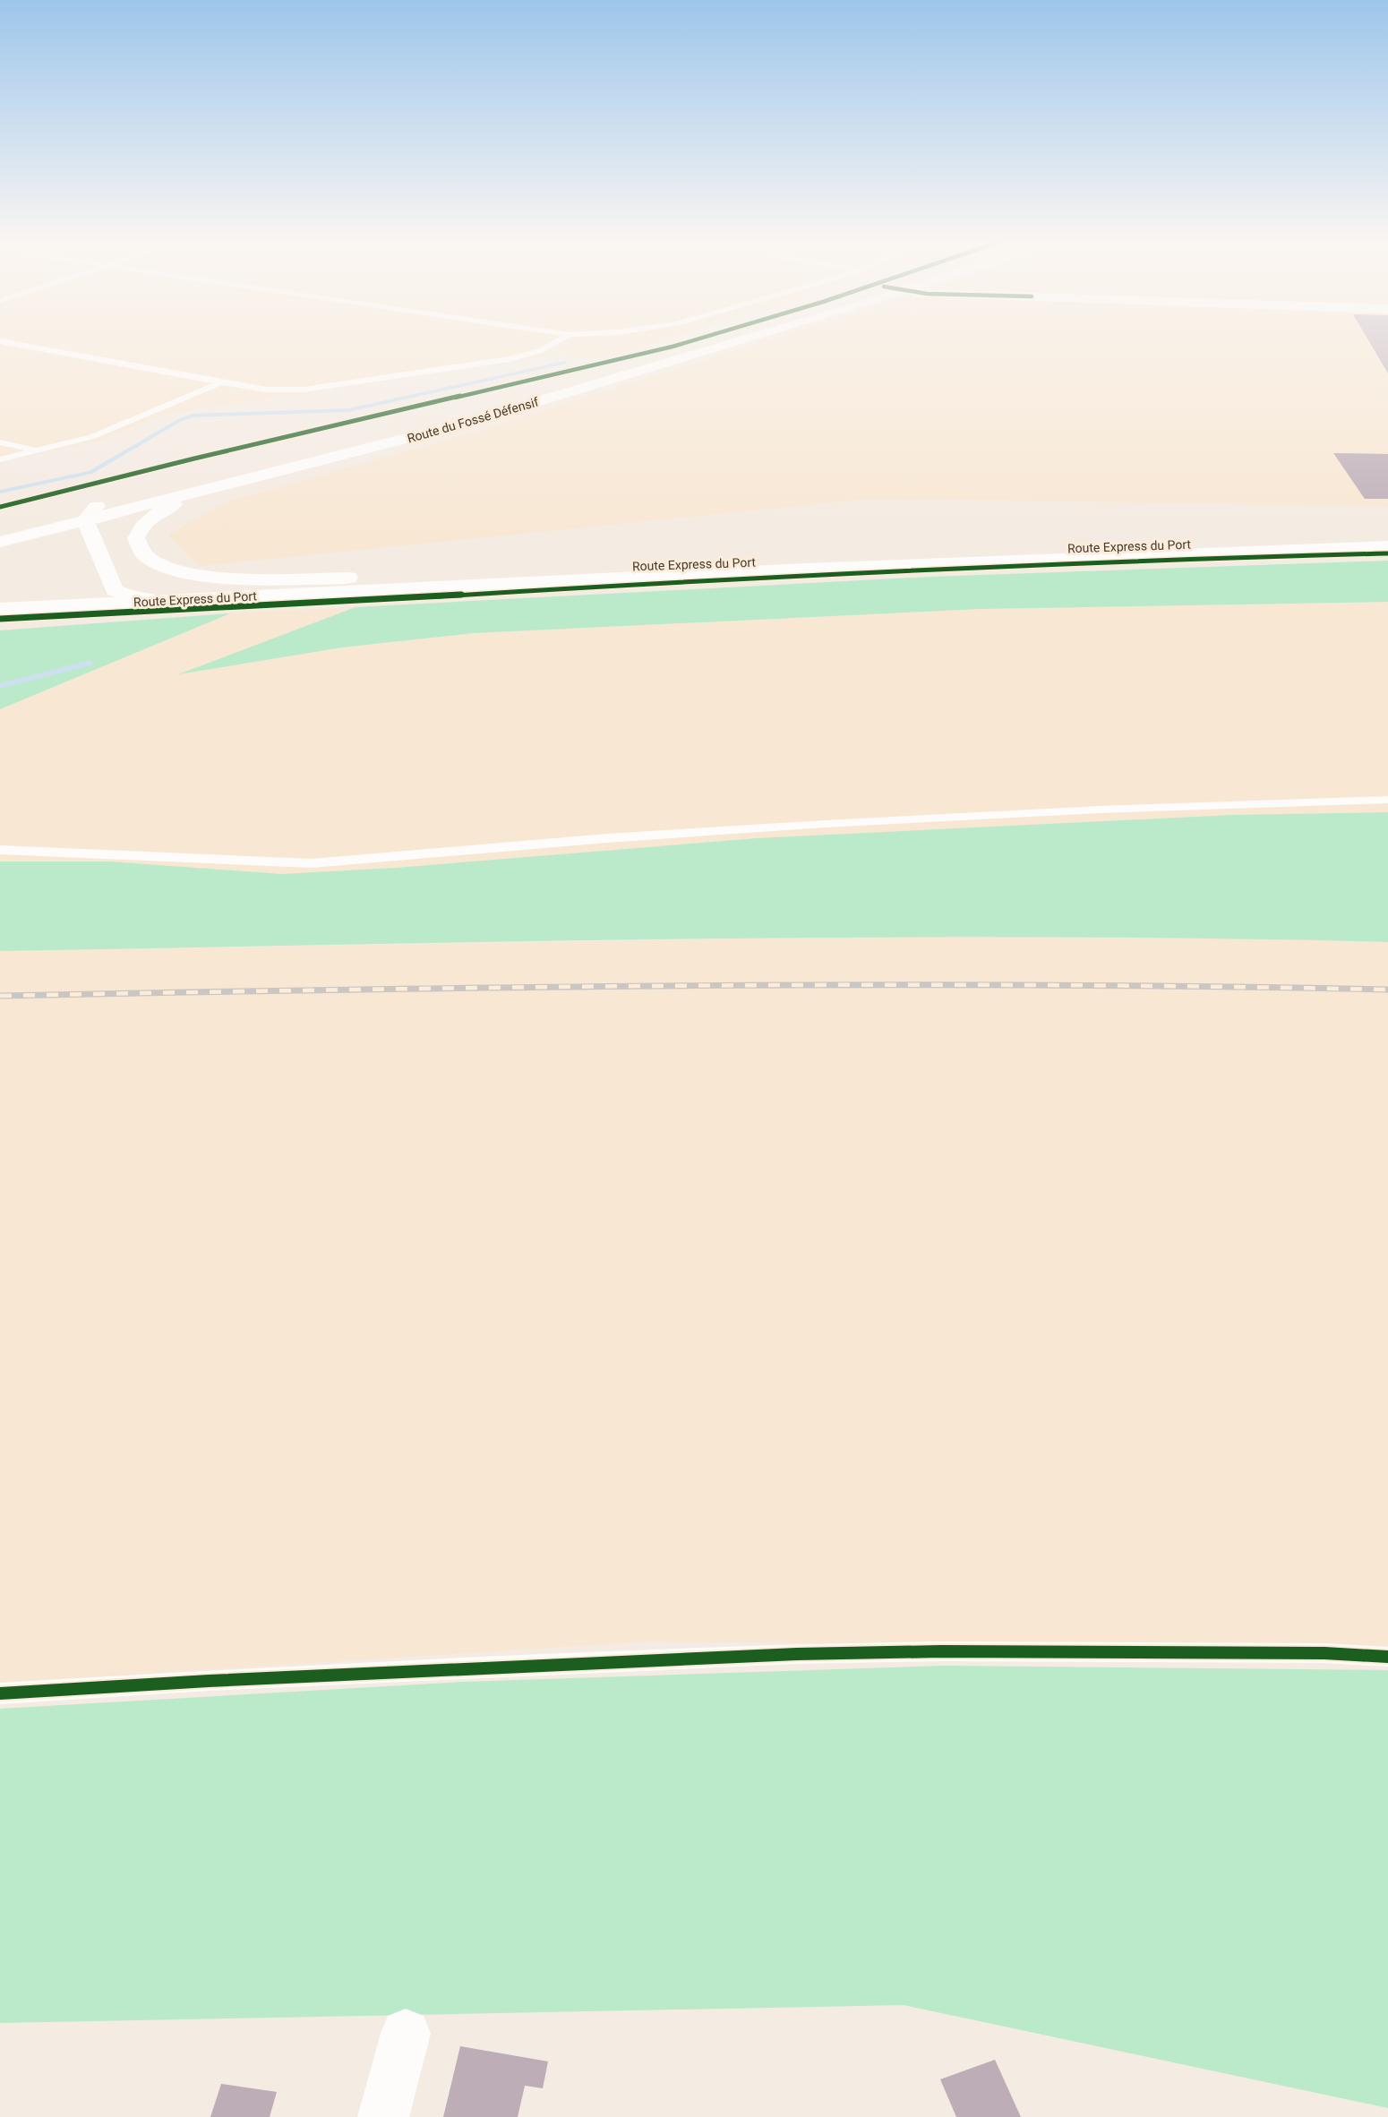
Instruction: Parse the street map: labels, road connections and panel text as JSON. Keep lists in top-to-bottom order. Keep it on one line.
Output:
{"streets":{"street":["Route du Fossé Défensif","Route Express du Port"]}}
